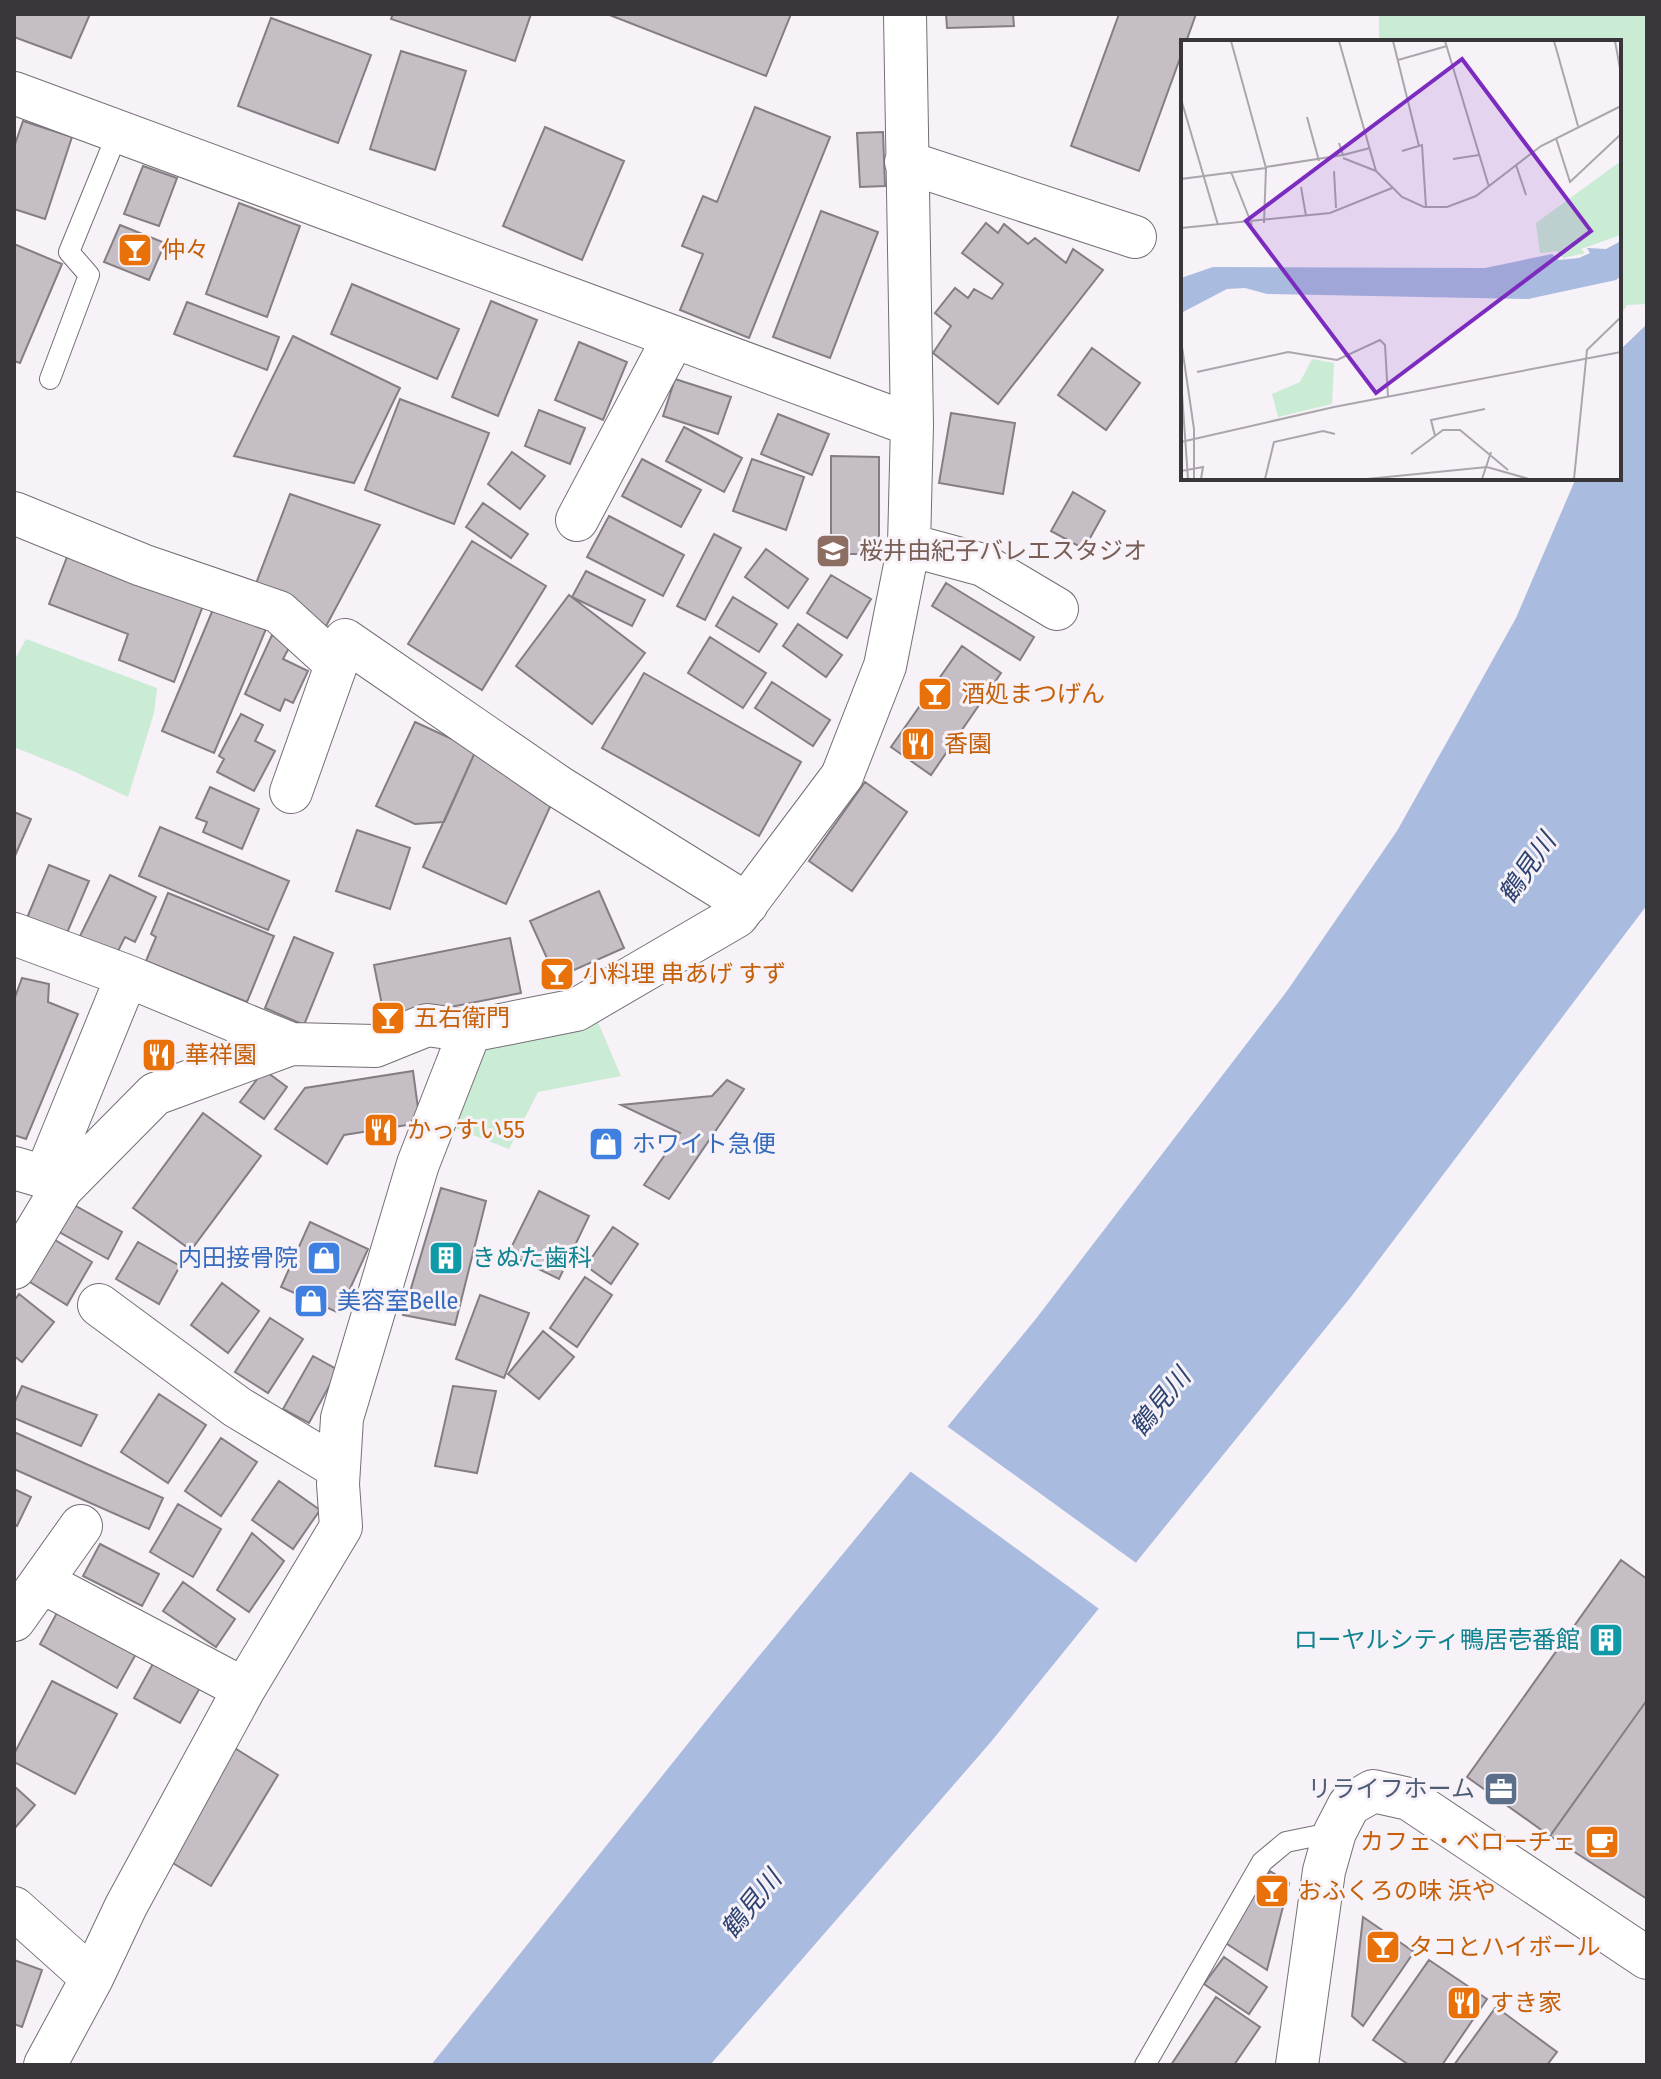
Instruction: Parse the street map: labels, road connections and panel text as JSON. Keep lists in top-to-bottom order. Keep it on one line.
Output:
{"water":["鶴見川"],"places":{"bar":["仲々","酒処まつげん","小料理 串あげ すず","五右衛門","おふくろの味 浜や","タコとハイボール"],"school or university":["桜井由紀子バレエスタジオ"],"restaurant":["香園","華祥園","かっすい55","すき家"],"shop":["ホワイト急便","内田接骨院","美容室Belle"],"building":["きぬた歯科","ローヤルシティ鴨居壱番館"],"office":["リライフホーム"],"cafe":["カフェ・ベローチェ"]}}
